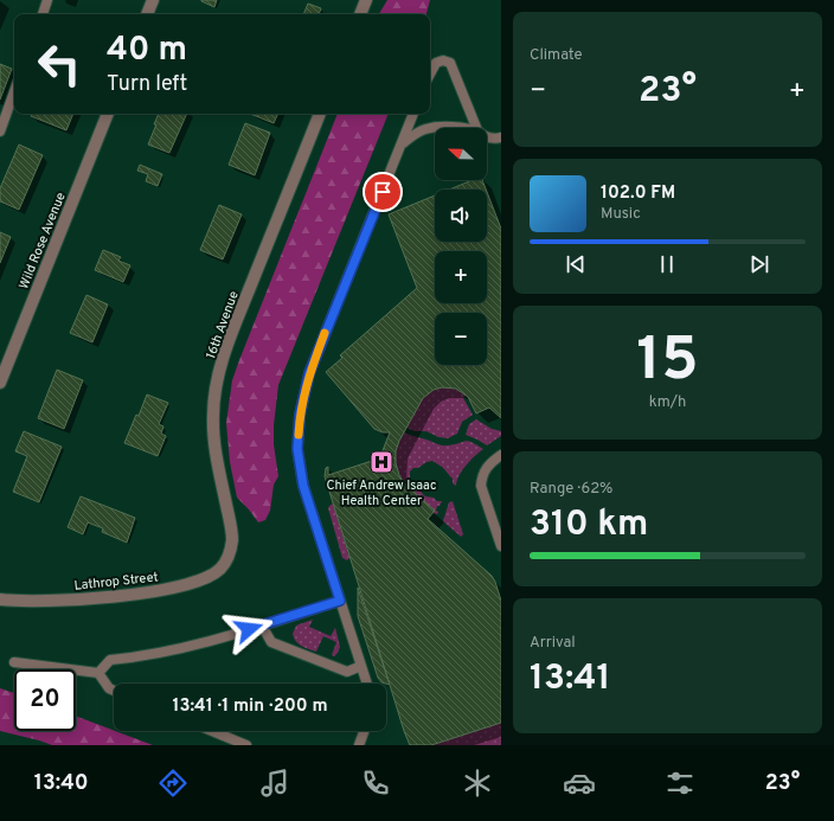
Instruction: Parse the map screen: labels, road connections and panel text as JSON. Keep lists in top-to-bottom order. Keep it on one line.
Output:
{"streets":{"street":["Wild Rose Avenue","16th Avenue","Lathrop Street"]},"crossings":[["16th Avenue","Lathrop Street"]],"places":{"hospital":["Chief Andrew Isaac Health Center"]},"north":"left","page":{"tile":["Climate",["15","km/h"],["Range · 62%","310 km"],["Arrival","13:41"]],"turn":["40 m","Turn left"],"heat":["−","23°","+"],"map_buttons":["+","−"],"song":["102.0 FM","Music"],"limit":"20","trip":"13:41 · 1 min · 200 m","tabs":["13:40","23°"]}}
